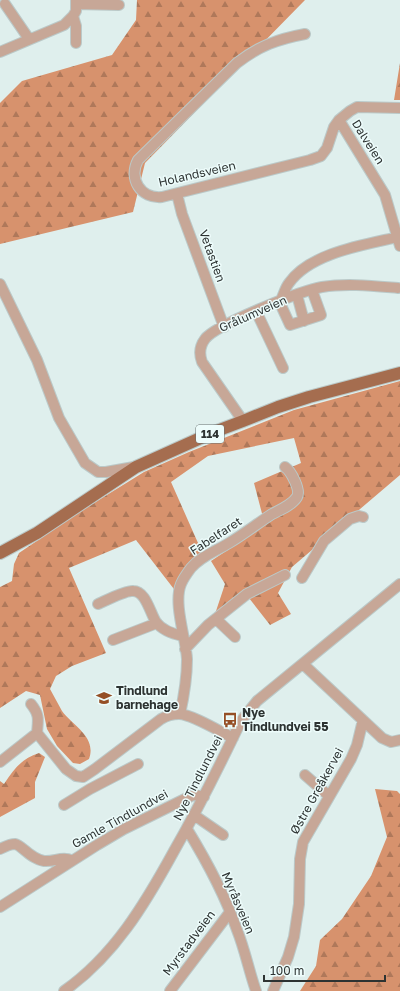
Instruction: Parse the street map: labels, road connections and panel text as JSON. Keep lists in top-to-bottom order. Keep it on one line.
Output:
{"streets":{"main road":["114"],"street":["Dalveien","Holandsveien","Vetastien","Grålumveien","Fabelfaret","Nye Tindlundvei","Østre Greåkervei","Gamle Tindlundvei","Myråsveien","Myrstadveien"]},"crossings":[["Dalveien","Holandsveien"],["Holandsveien","Vetastien"],["Vetastien","Grålumveien"],["Grålumveien","114"],["Nye Tindlundvei","Gamle Tindlundvei"],["Nye Tindlundvei","Myråsveien"],["Myråsveien","Myrstadveien"]],"places":{"school or university":["Tindlund barnehage"],"bus stop":["Nye Tindlundvei 55"]},"scale_bar":"100 m"}
